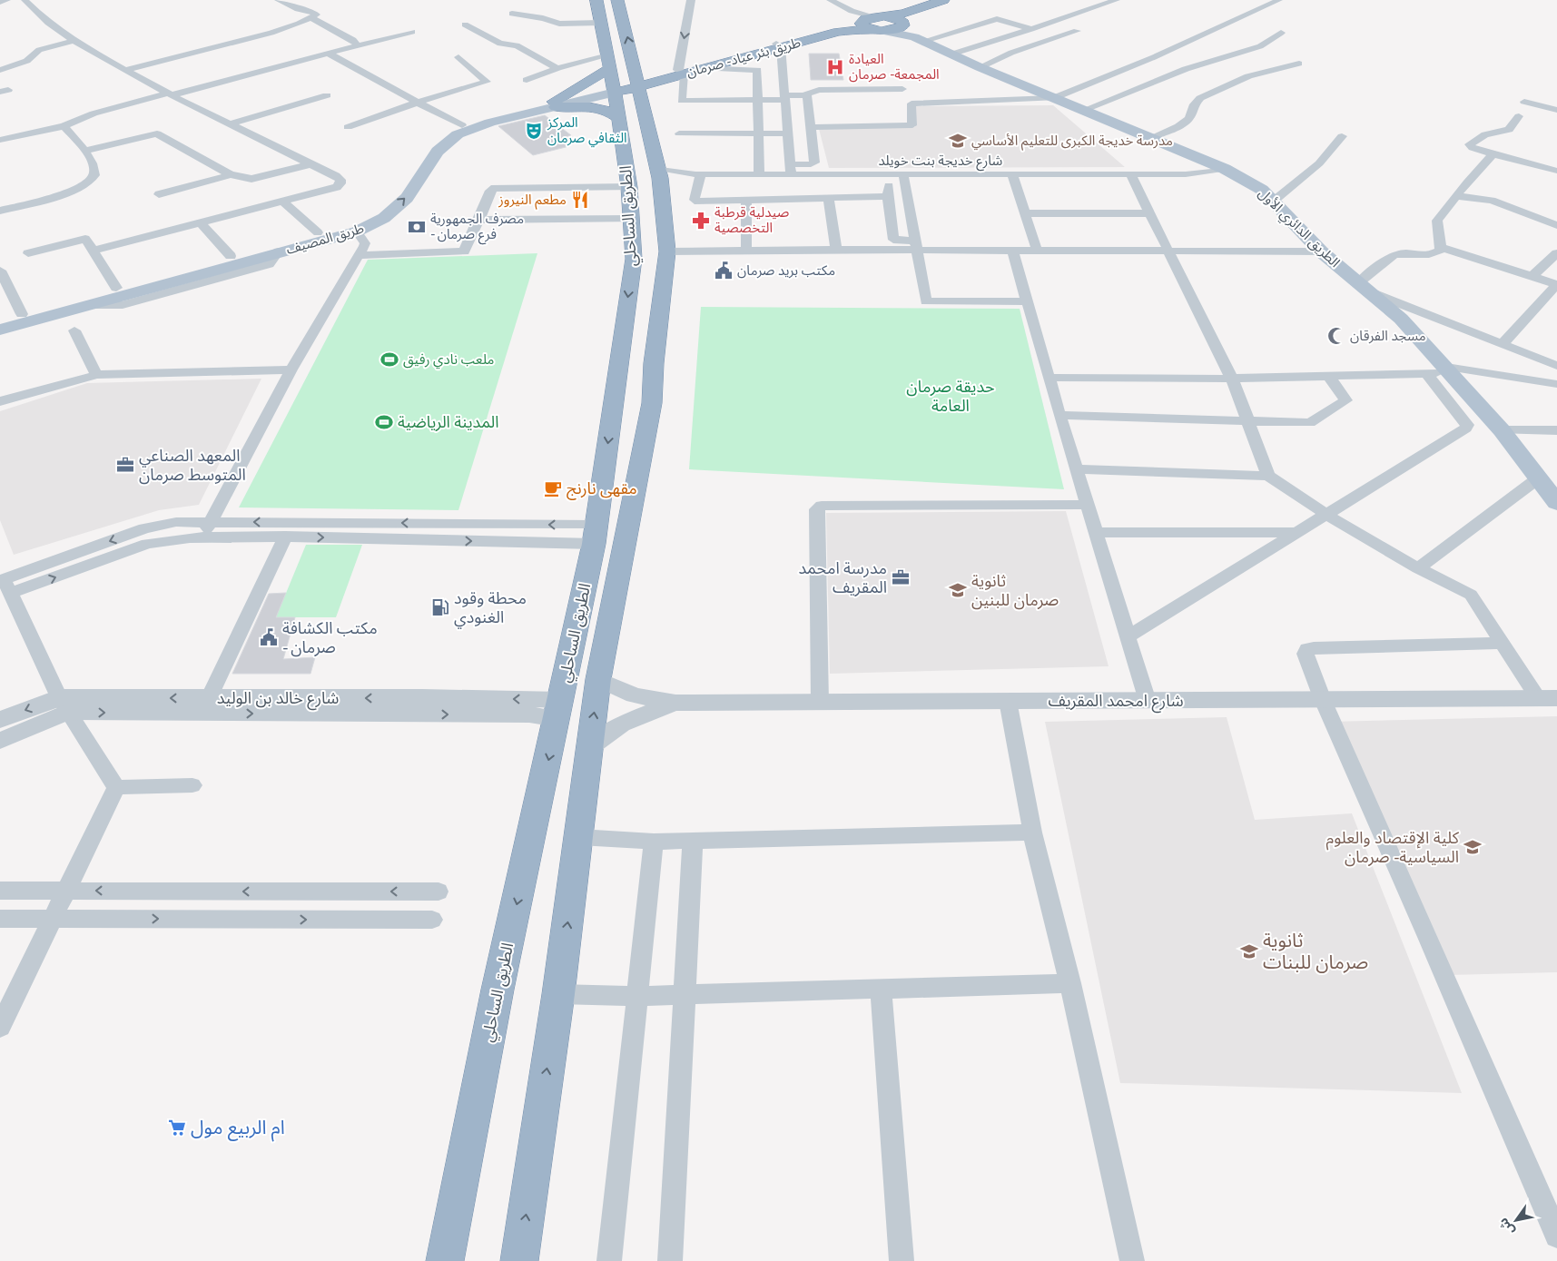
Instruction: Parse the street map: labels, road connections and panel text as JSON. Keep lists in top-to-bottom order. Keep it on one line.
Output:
{"streets":{"highway":["طريق بئر عياد - صرمان","الطريق الساحلي"],"main road":["الطريق الدائري الأول","طريق المصيف"],"street":["شارع خديجة بنت خويلد","شارع خالد بن الوليد","شارع امحمد المقريف"]},"crossings":[["طريق بئر عياد - صرمان","الطريق الساحلي"],["طريق بئر عياد - صرمان","الطريق الدائري الأول"],["طريق بئر عياد - صرمان","طريق المصيف"],["شارع خديجة بنت خويلد","الطريق الدائري الأول"],["الطريق الساحلي","طريق المصيف"],["الطريق الساحلي","شارع خالد بن الوليد"],["الطريق الساحلي","شارع امحمد المقريف"]],"parks":["حديقة صرمان العامة"],"places":{"hospital":["العيادة المجمعة - صرمان"],"theatre":["المركز الثقافي صرمان"],"school or university":["مدرسة خديجة الكبرى للتعليم الأساسي","ثانوية صرمان للبنين","كلية الإقتصاد والعلوم السياسية - صرمان","ثانوية صرمان للبنات"],"restaurant":["مطعم النيروز"],"pharmacy":["صيدلية قرطبة التخصصية"],"bank":["مصرف الجمهورية - فرع صرمان"],"public building":["مكتب بريد صرمان","مكتب الكشافة - صرمان"],"mosque":["مسجد الفرقان"],"sports":["ملعب نادي رفيق","المدينة الرياضية"],"office":["المعهد الصناعي المتوسط صرمان","مدرسة امحمد المقريف"],"cafe":["مقهى نارنج"],"fuel station":["محطة وقود الغنودي"],"supermarket":["ام الربيع مول"]},"north":"bottom left"}
